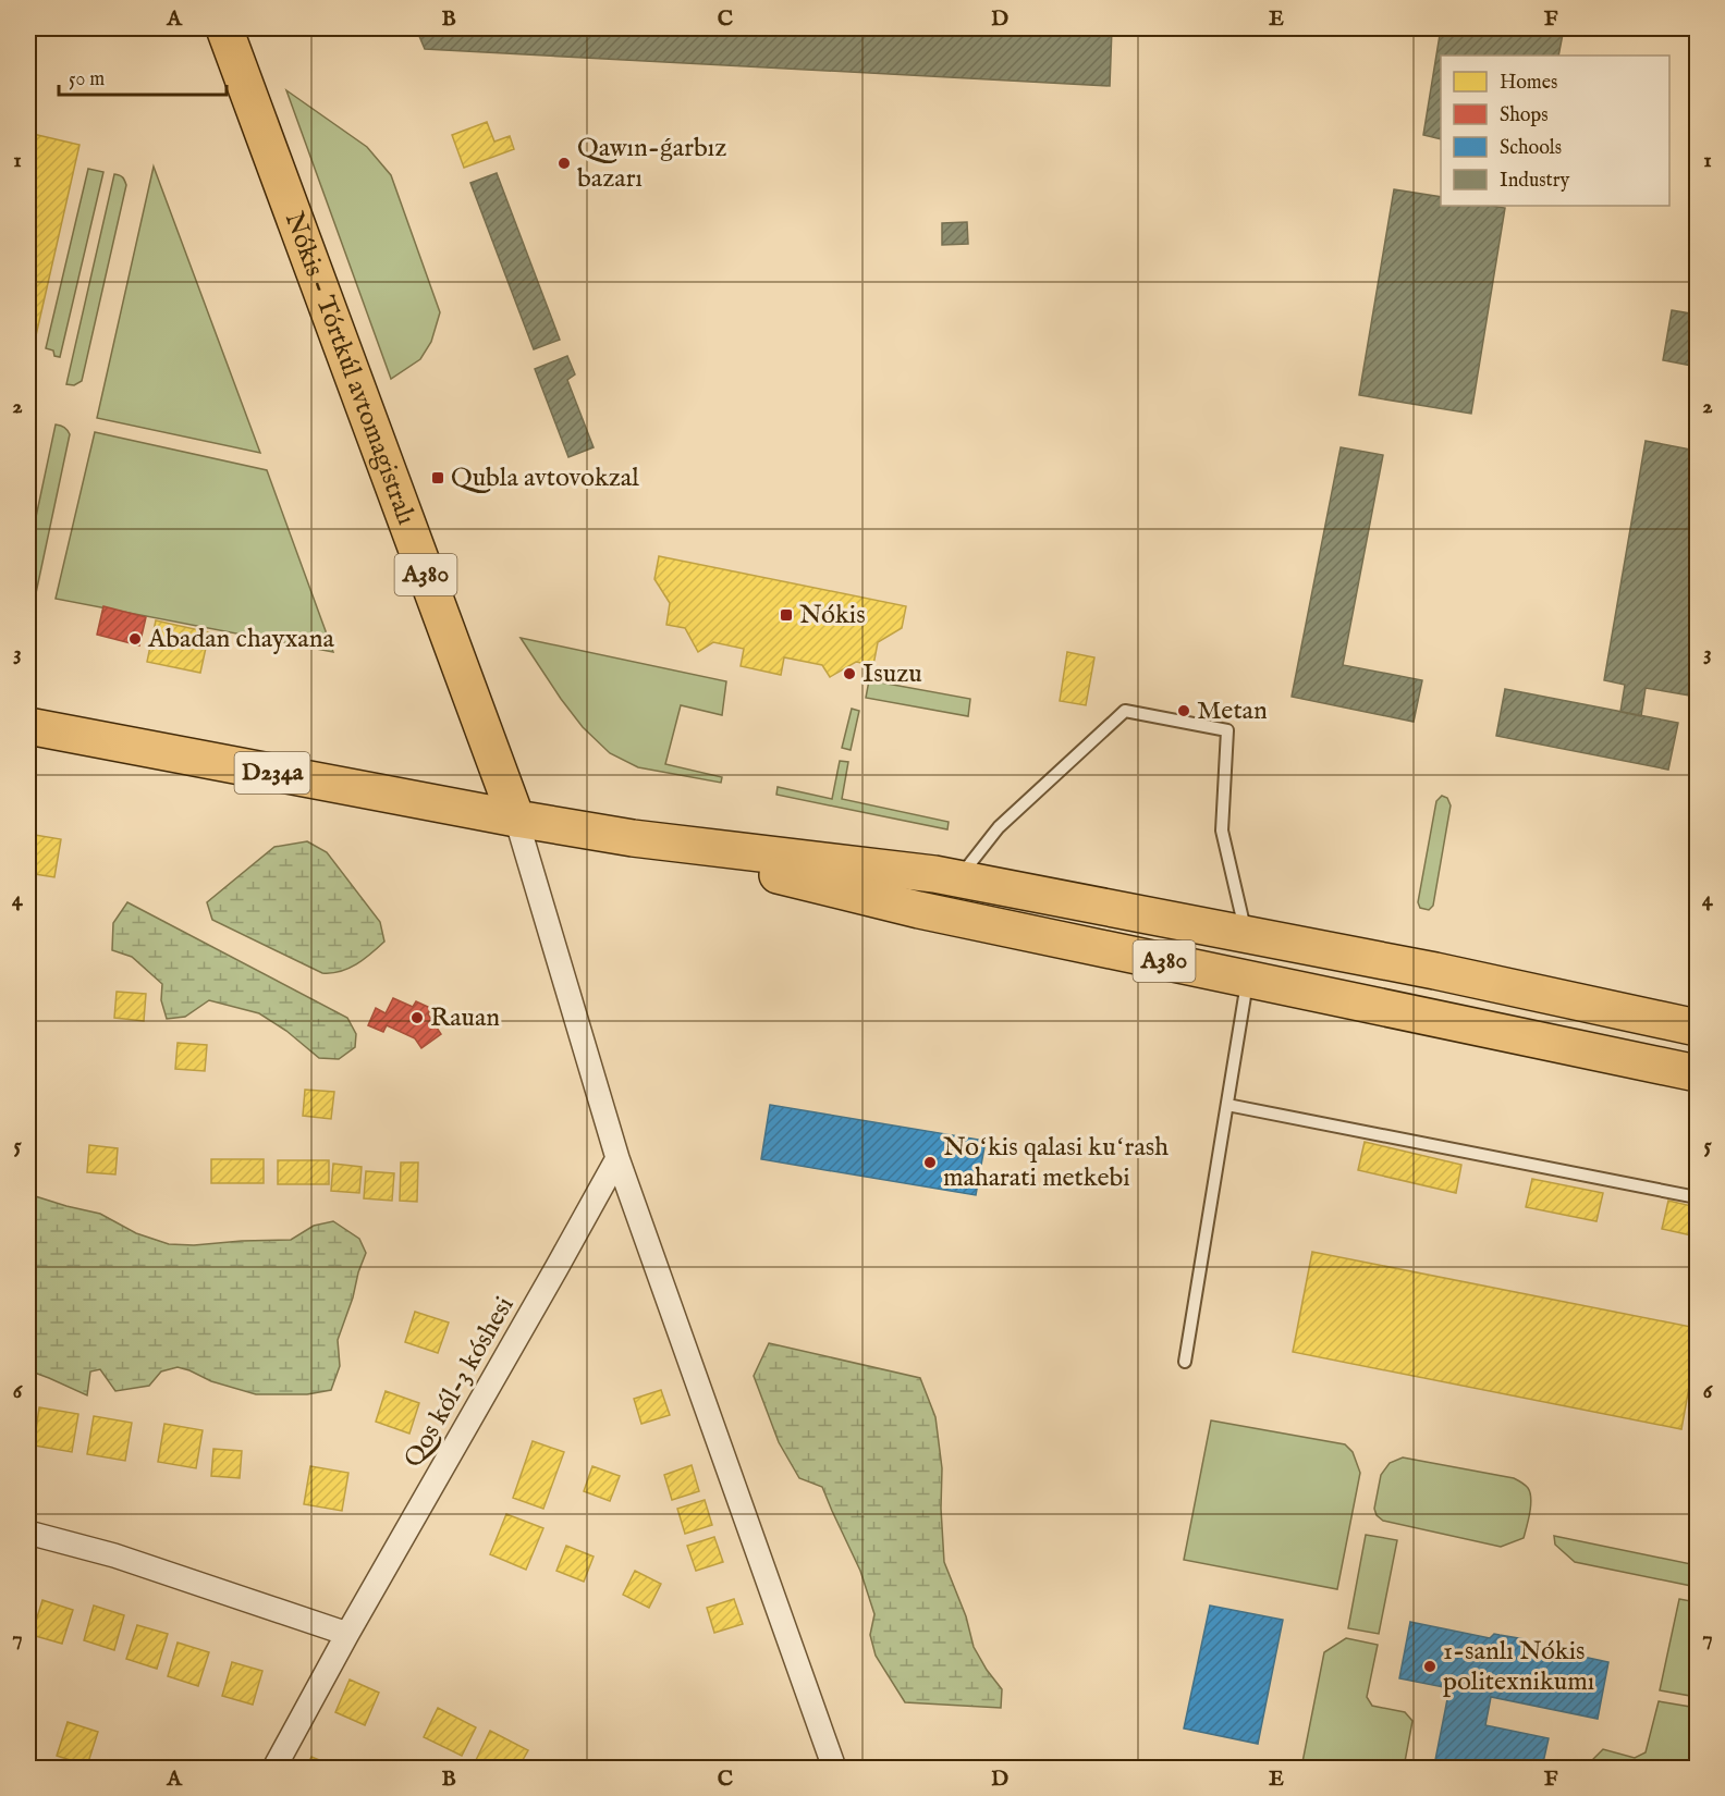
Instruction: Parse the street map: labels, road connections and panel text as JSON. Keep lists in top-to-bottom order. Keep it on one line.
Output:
{"streets":{"main road":["Nókis - Tórtkúl avtomagistralı","A380","D234a"],"street":["Qos kól-3 kóshesi"]},"crossings":[["Nókis - Tórtkúl avtomagistralı","A380"],["Nókis - Tórtkúl avtomagistralı","D234a"],["A380","D234a"]],"places":{"other":["Qawın-ǵarbız bazarı","Abadan chayxana","Isuzu","Metan","Rauan","Noʻkis qalasi kuʻrash maharati metkebi","1-sanlı Nókis politexnikumı"],"transit":["Qubla avtovokzal","Nókis"]},"legend":["Homes","Shops","Schools","Industry"],"scale_bar":"50 m","grid":{"columns":["A","B","C","D","E","F"],"rows":["1","2","3","4","5","6","7"]}}
